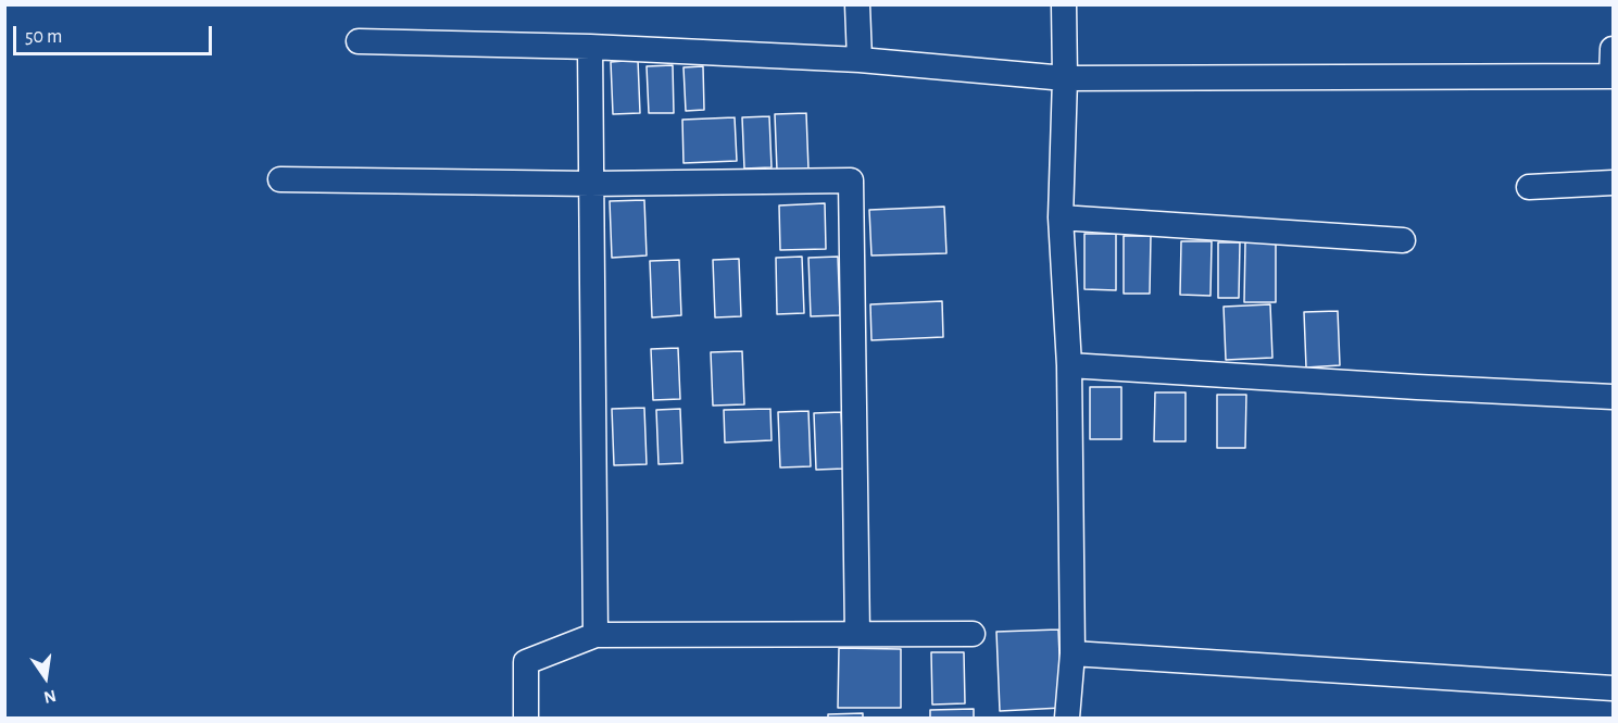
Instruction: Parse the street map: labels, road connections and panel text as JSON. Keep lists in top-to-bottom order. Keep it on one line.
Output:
{"scale_bar":"50 m","north":"bottom"}
